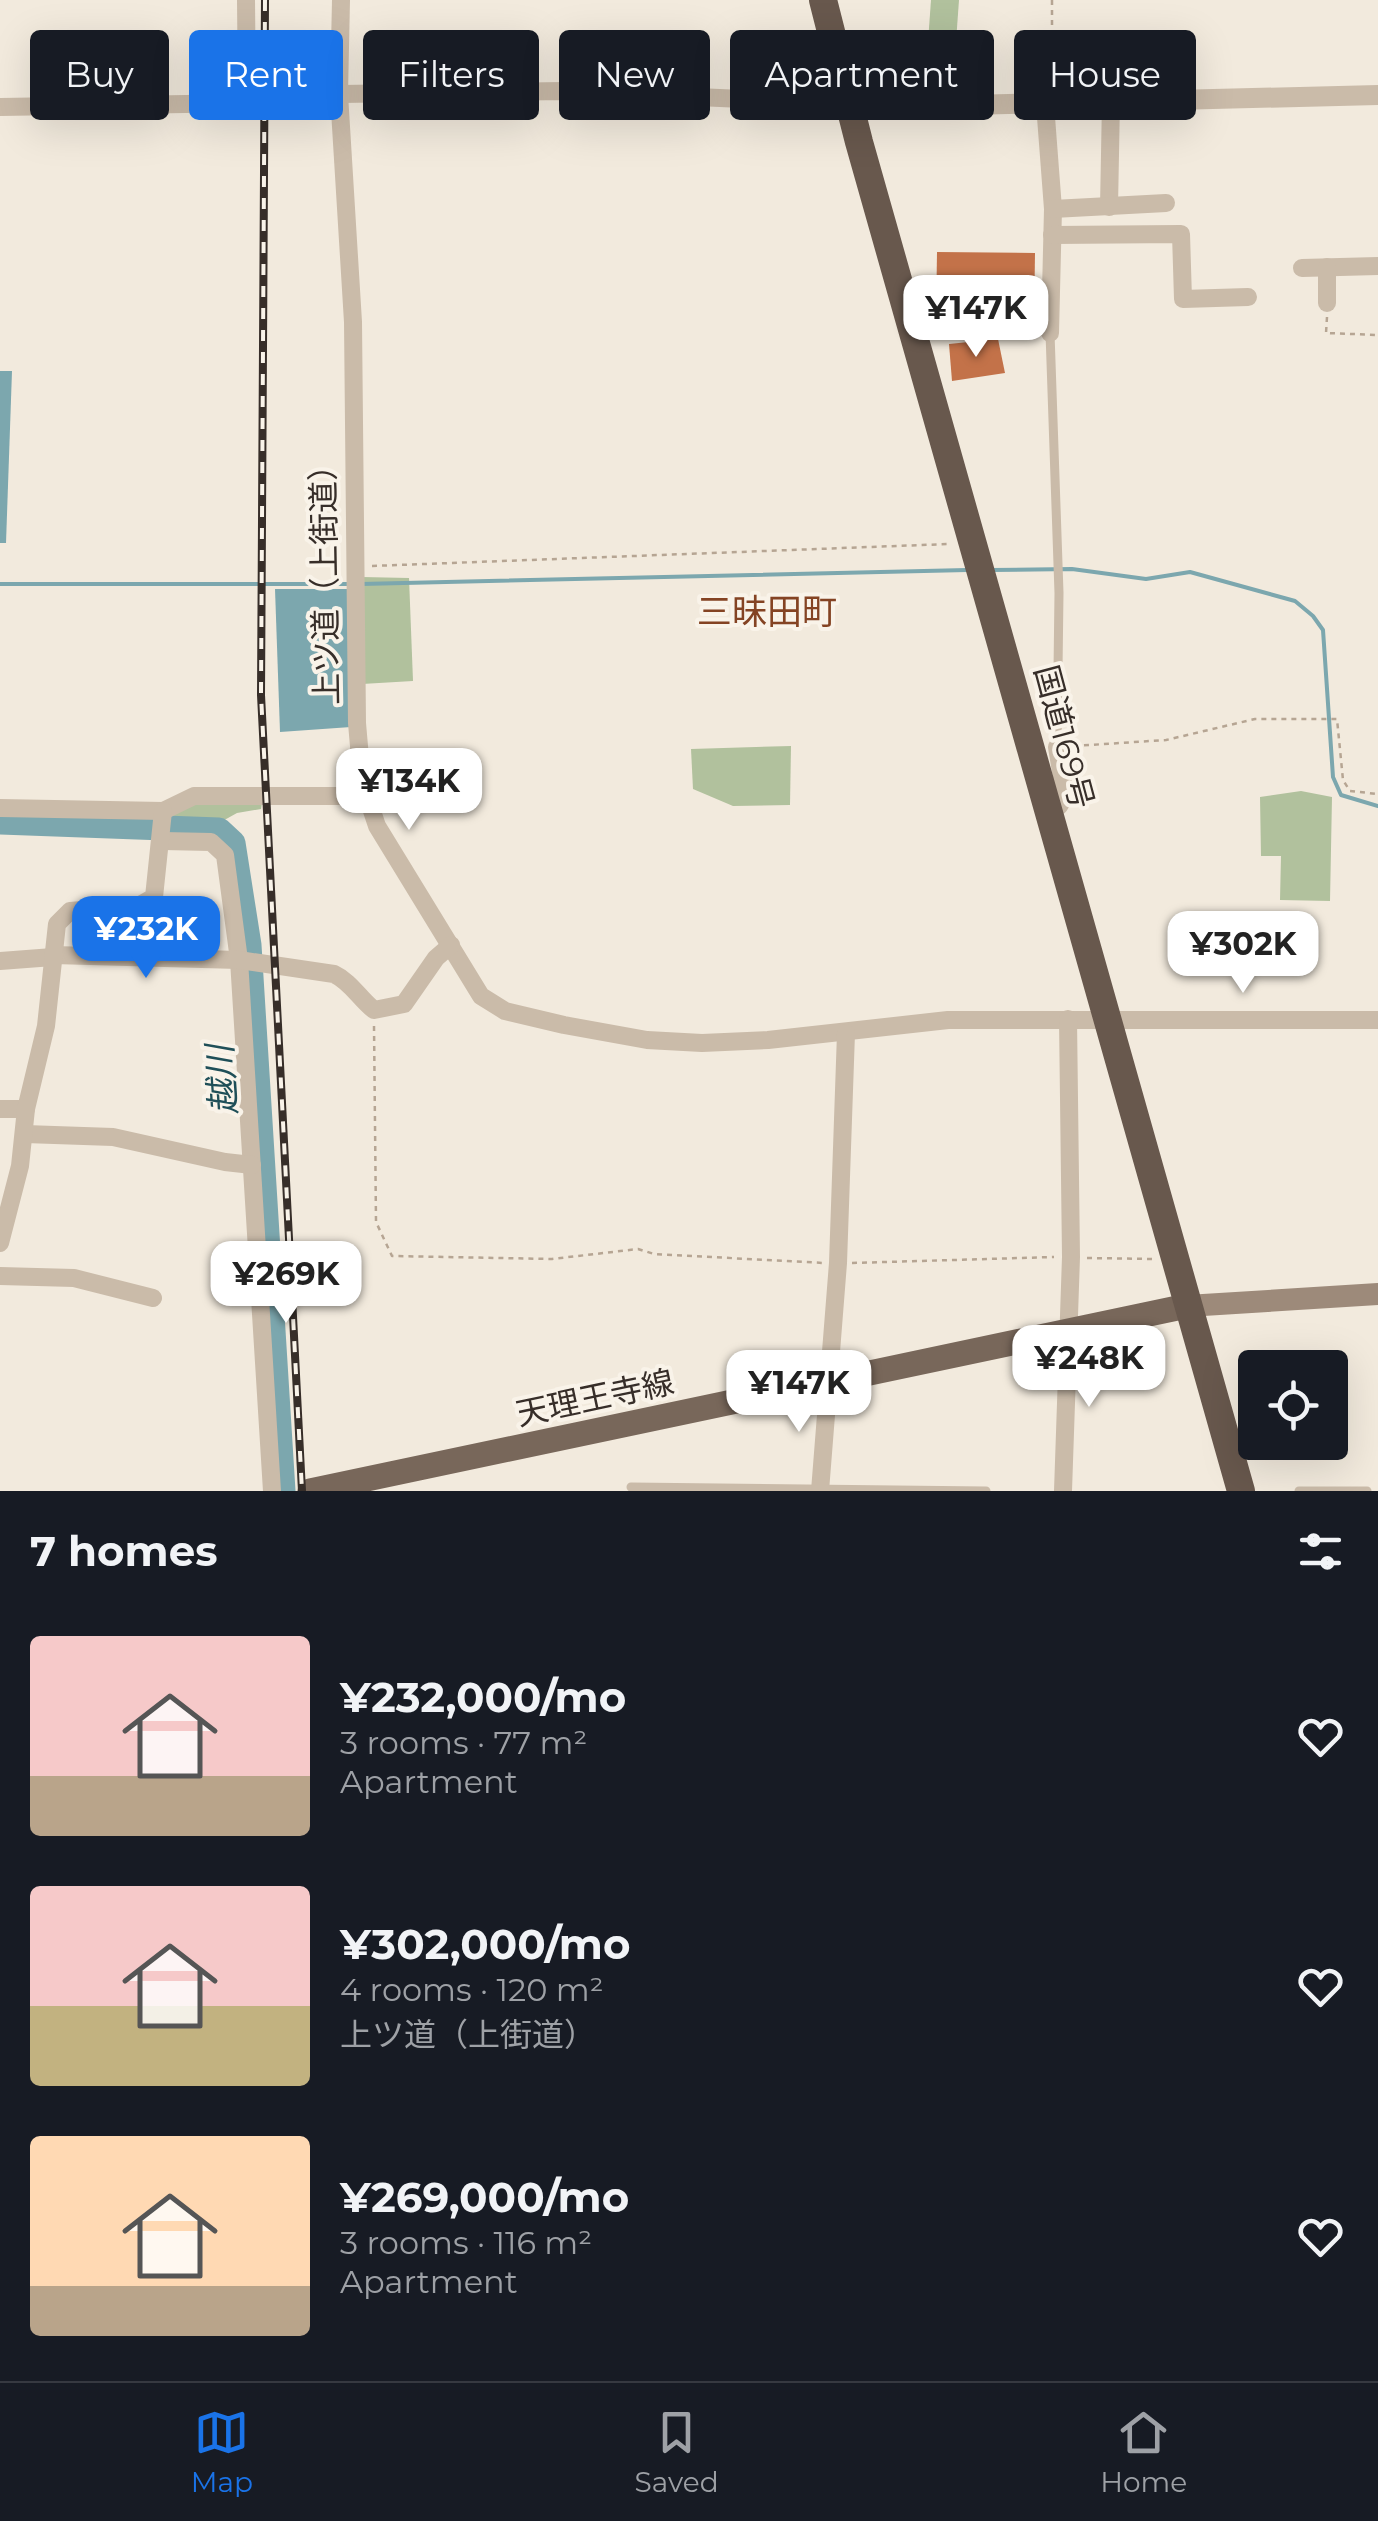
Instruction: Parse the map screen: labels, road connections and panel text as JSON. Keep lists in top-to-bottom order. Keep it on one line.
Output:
{"streets":{"highway":["国道169号"],"main road":["天理王寺線"],"street":["上ツ道（上街道）"]},"crossings":[["上ツ道（上街道）","国道169号"],["国道169号","天理王寺線"]],"districts":["三昧田町"],"water":["越川"],"page":{"chip":["Buy","Rent","Filters","New","Apartment","House"],"price":["¥147K","¥134K","¥232K","¥302K","¥269K","¥248K","¥147K"],"heading":"7 homes","list":[{"name":"¥232,000/mo","note":"3 rooms · 77 m² · Apartment"},{"name":"¥302,000/mo","note":"4 rooms · 120 m² · 上ツ道（上街道）"},{"name":"¥269,000/mo","note":"3 rooms · 116 m² · Apartment"}],"tabs":["Map","Saved","Home"]}}
